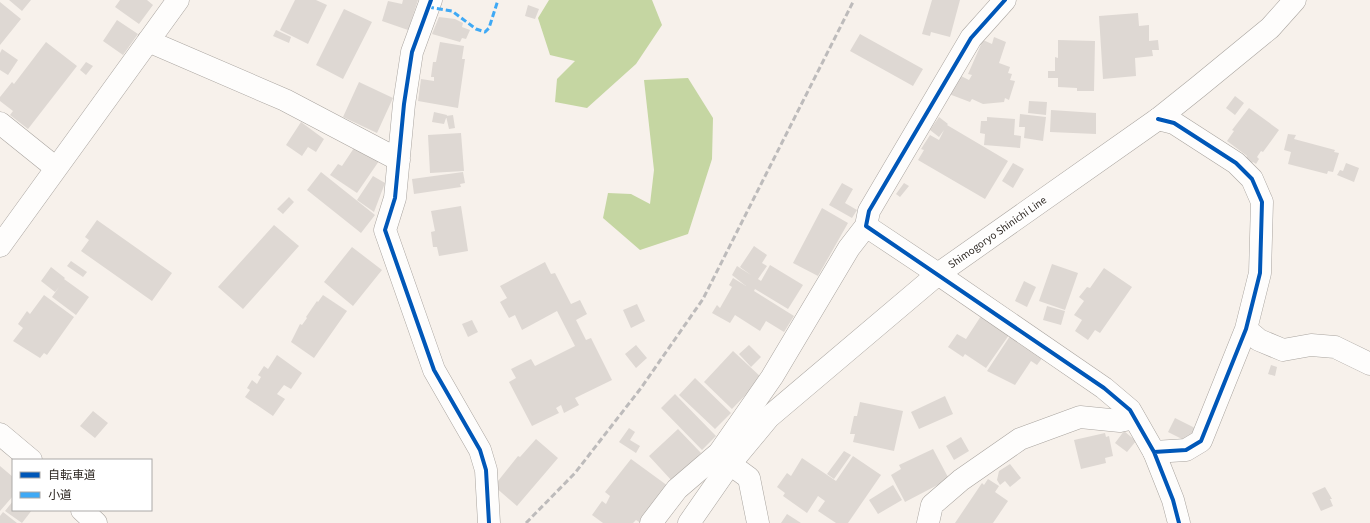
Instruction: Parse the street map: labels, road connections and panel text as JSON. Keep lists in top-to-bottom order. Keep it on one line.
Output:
{"streets":{"street":["Shimogoryo Shinichi Line"]},"legend":["自転車道","小道"]}
